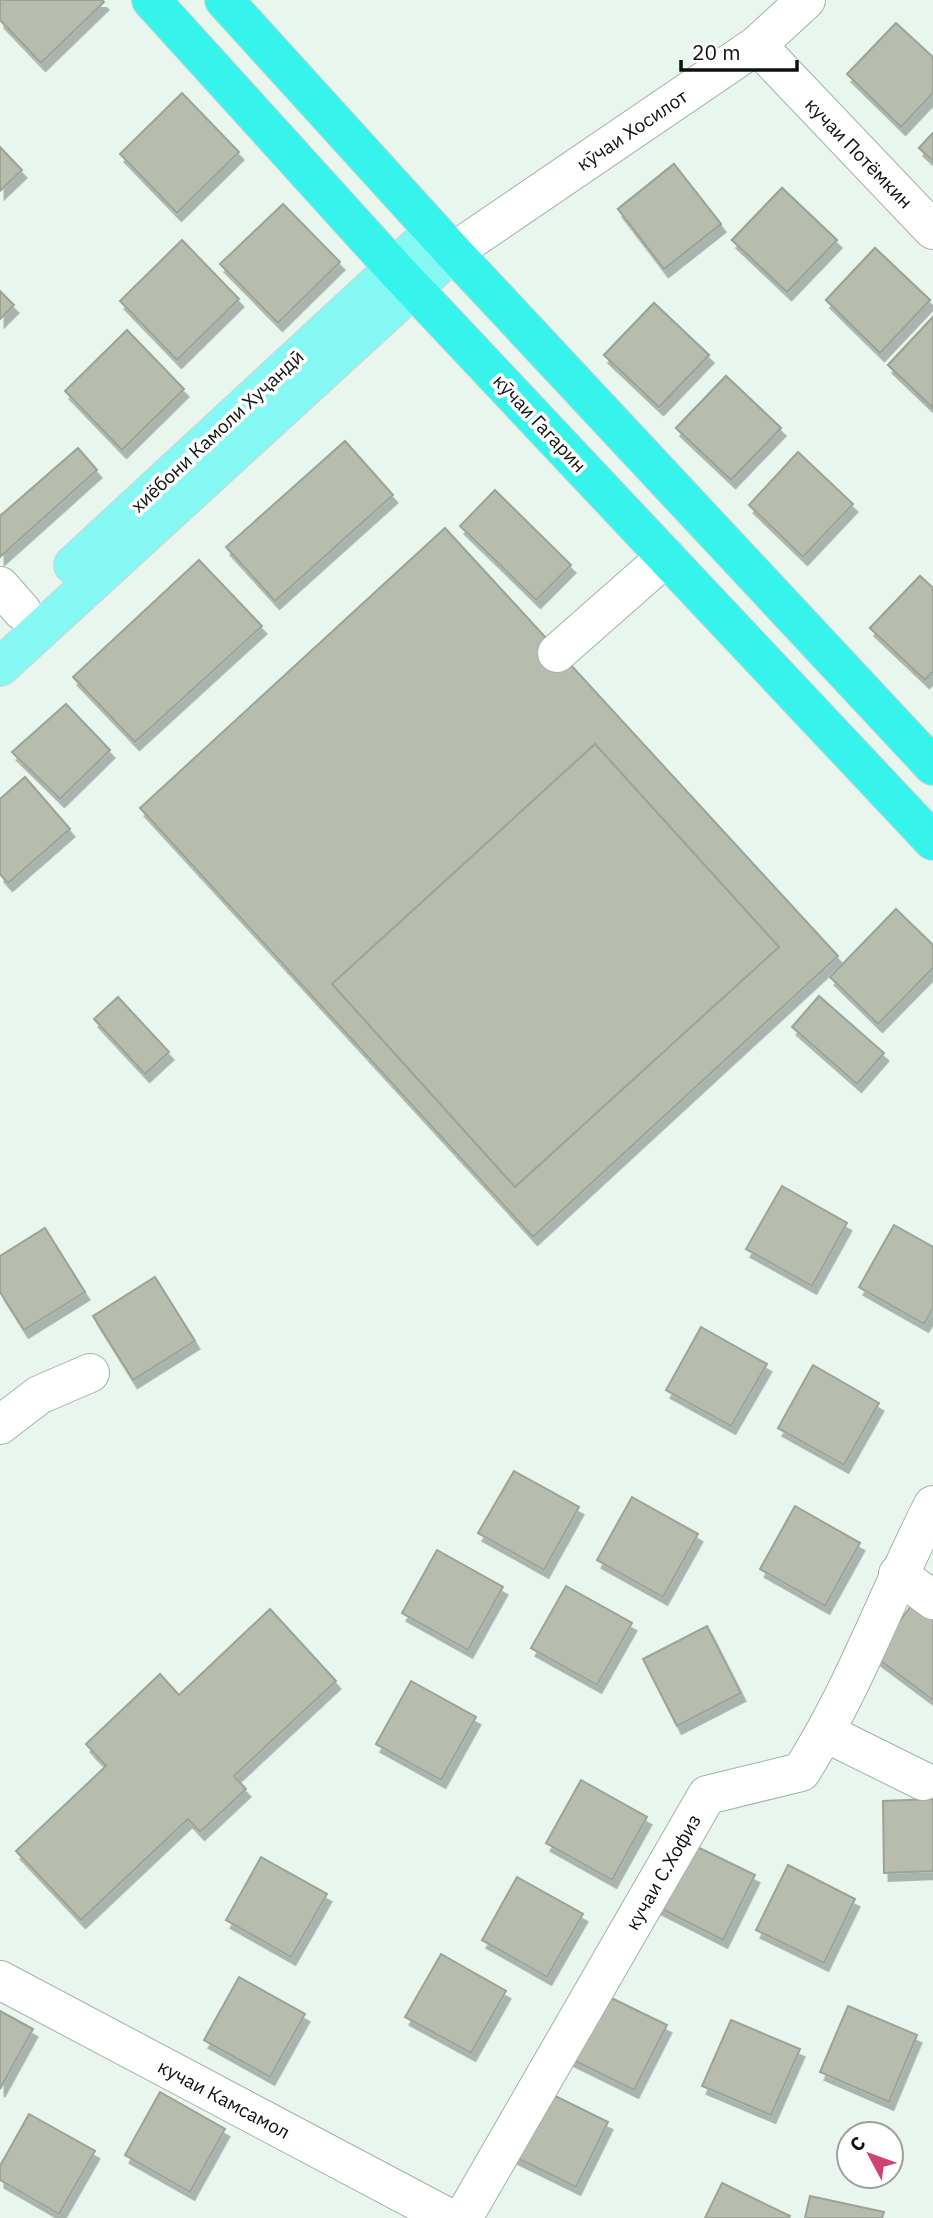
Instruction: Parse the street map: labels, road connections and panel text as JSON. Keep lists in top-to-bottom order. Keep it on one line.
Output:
{"streets":{"highway":["кӯчаи Гагарин"],"main road":["хиёбони Камоли Хуҷандӣ"],"street":["кӯчаи Хосилот","кучаи Потёмкин","кучаи С.Хофиз","кучаи Камсамол"]},"crossings":[["кӯчаи Хосилот","кучаи Потёмкин"],["кӯчаи Хосилот","хиёбони Камоли Хуҷандӣ"],["кӯчаи Гагарин","хиёбони Камоли Хуҷандӣ"]],"scale_bar":"20 m","north":"top left"}
